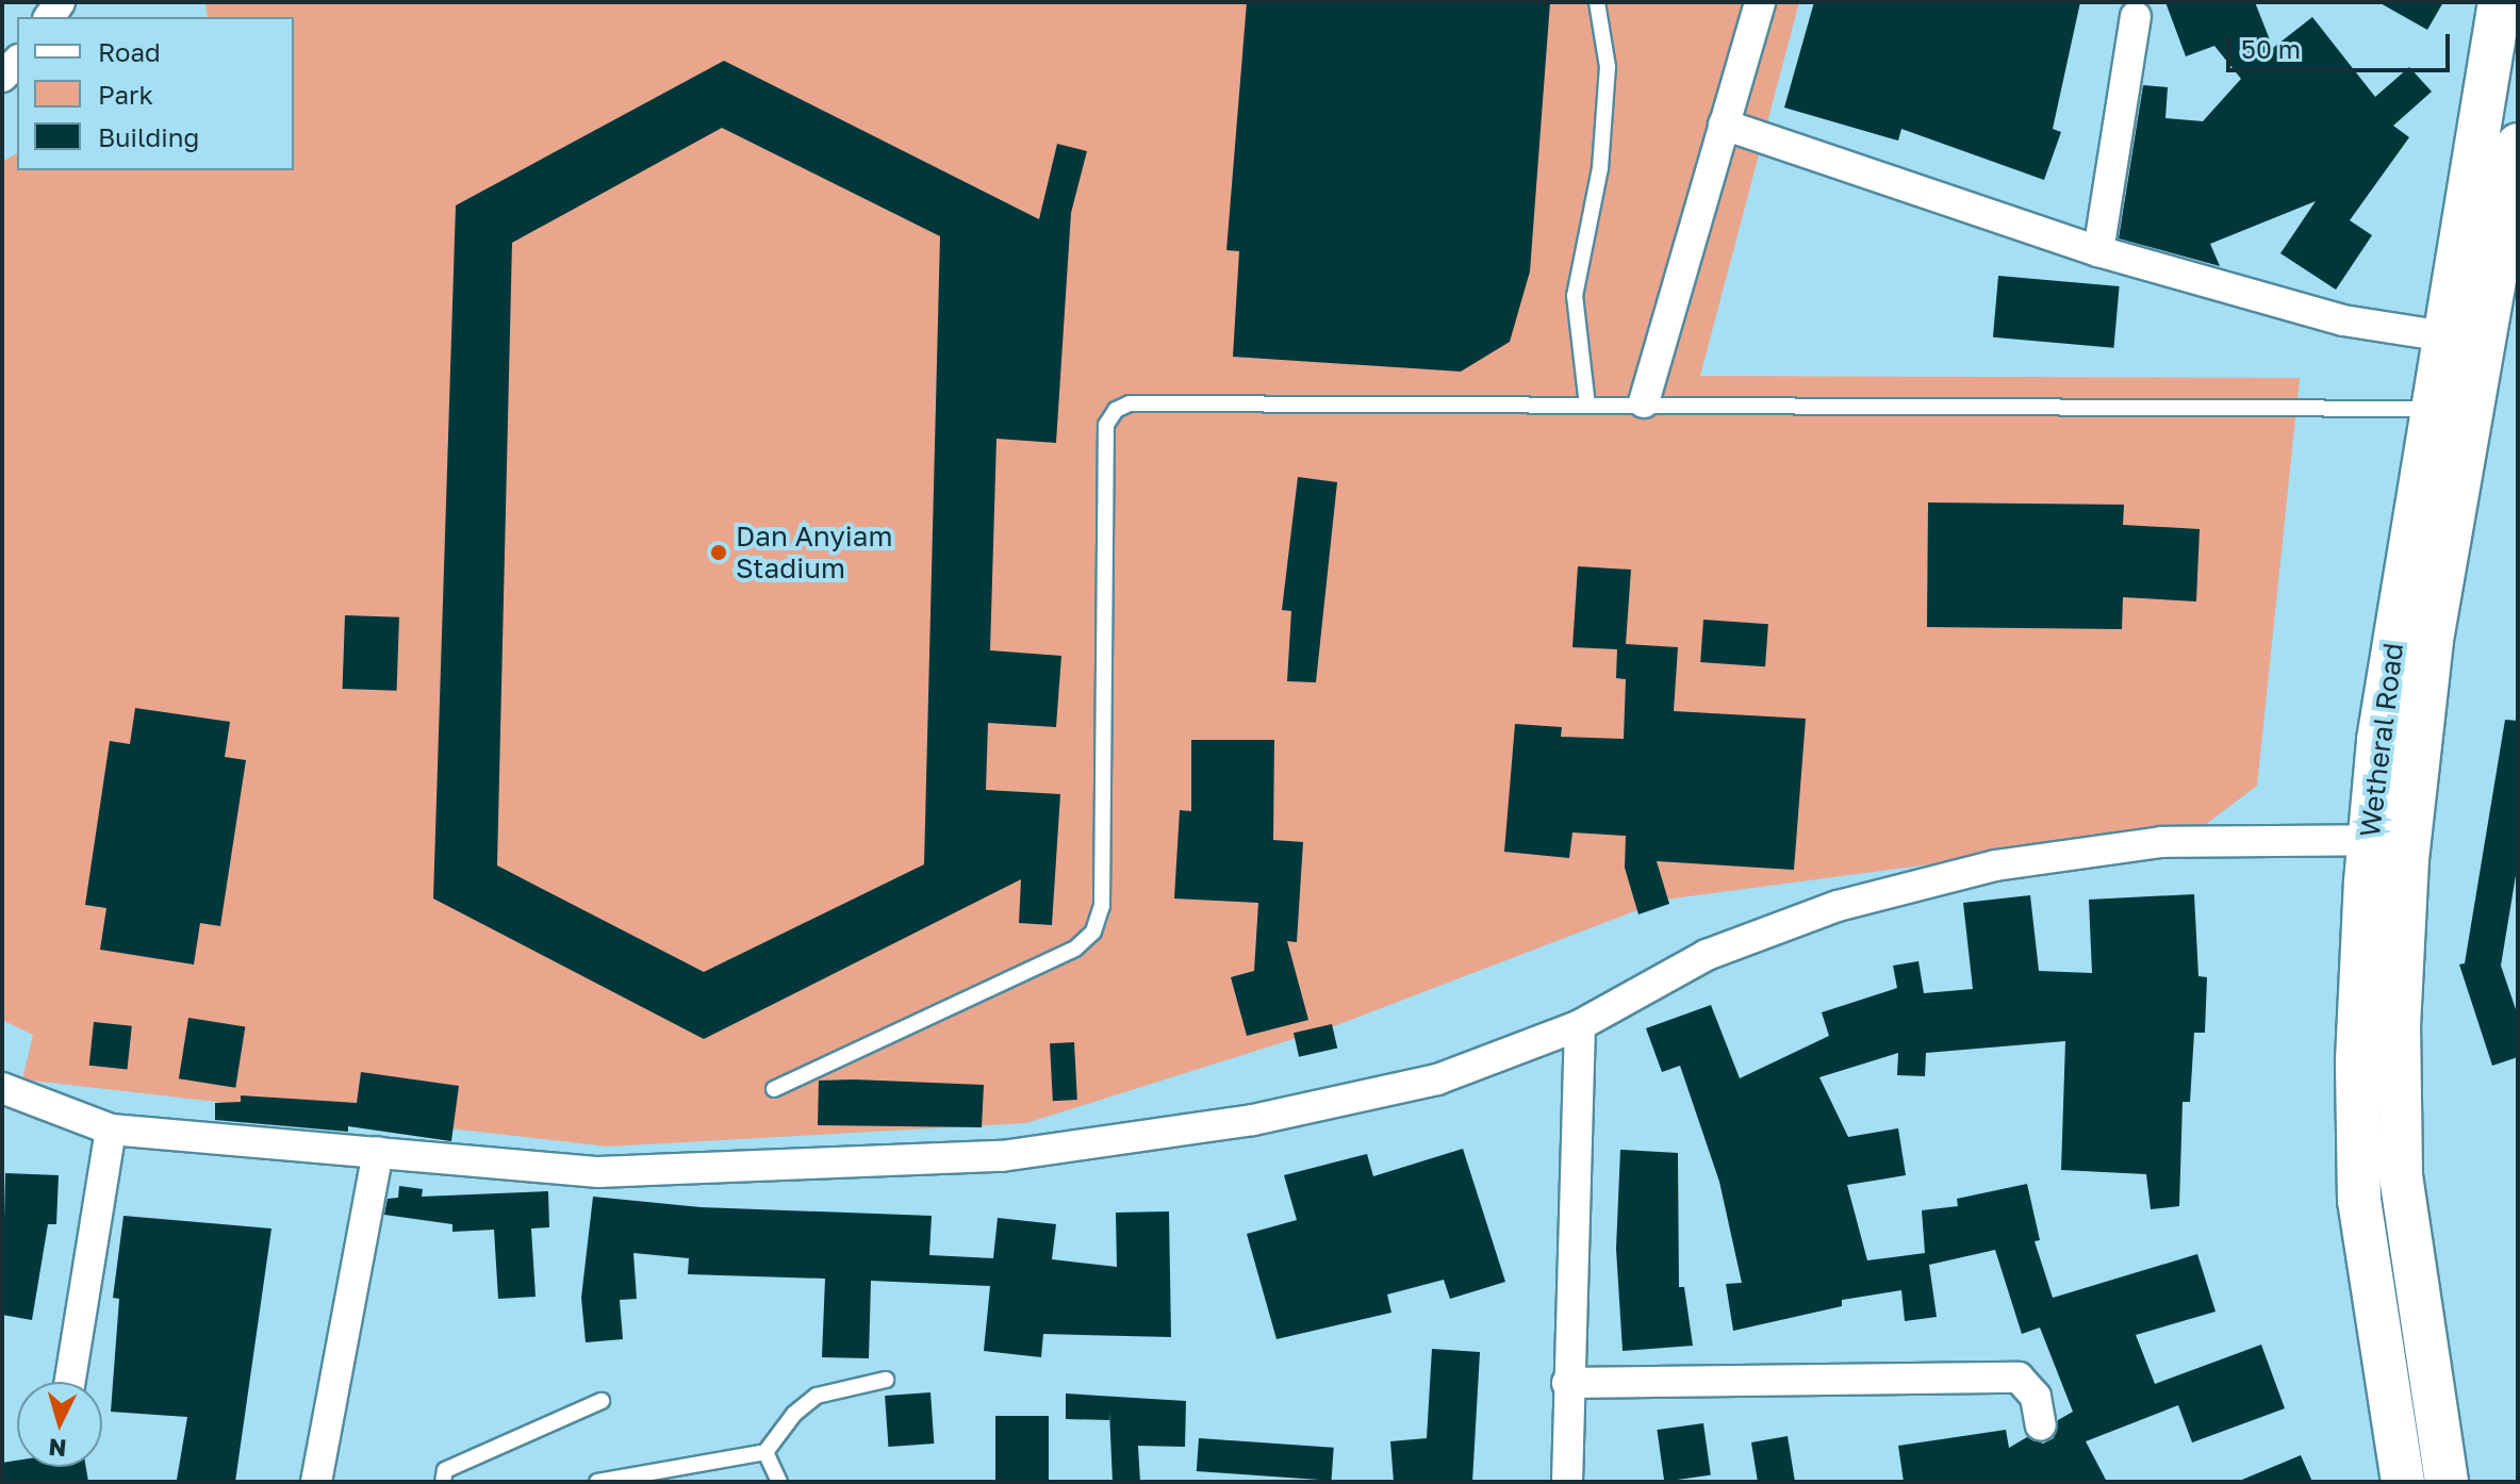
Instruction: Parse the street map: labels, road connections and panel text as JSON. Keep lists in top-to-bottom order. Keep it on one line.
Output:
{"streets":{"main road":["Wetheral Road"]},"places":["Dan Anyiam Stadium"],"legend":["Road","Park","Building"],"scale_bar":"50 m","north":"bottom"}
